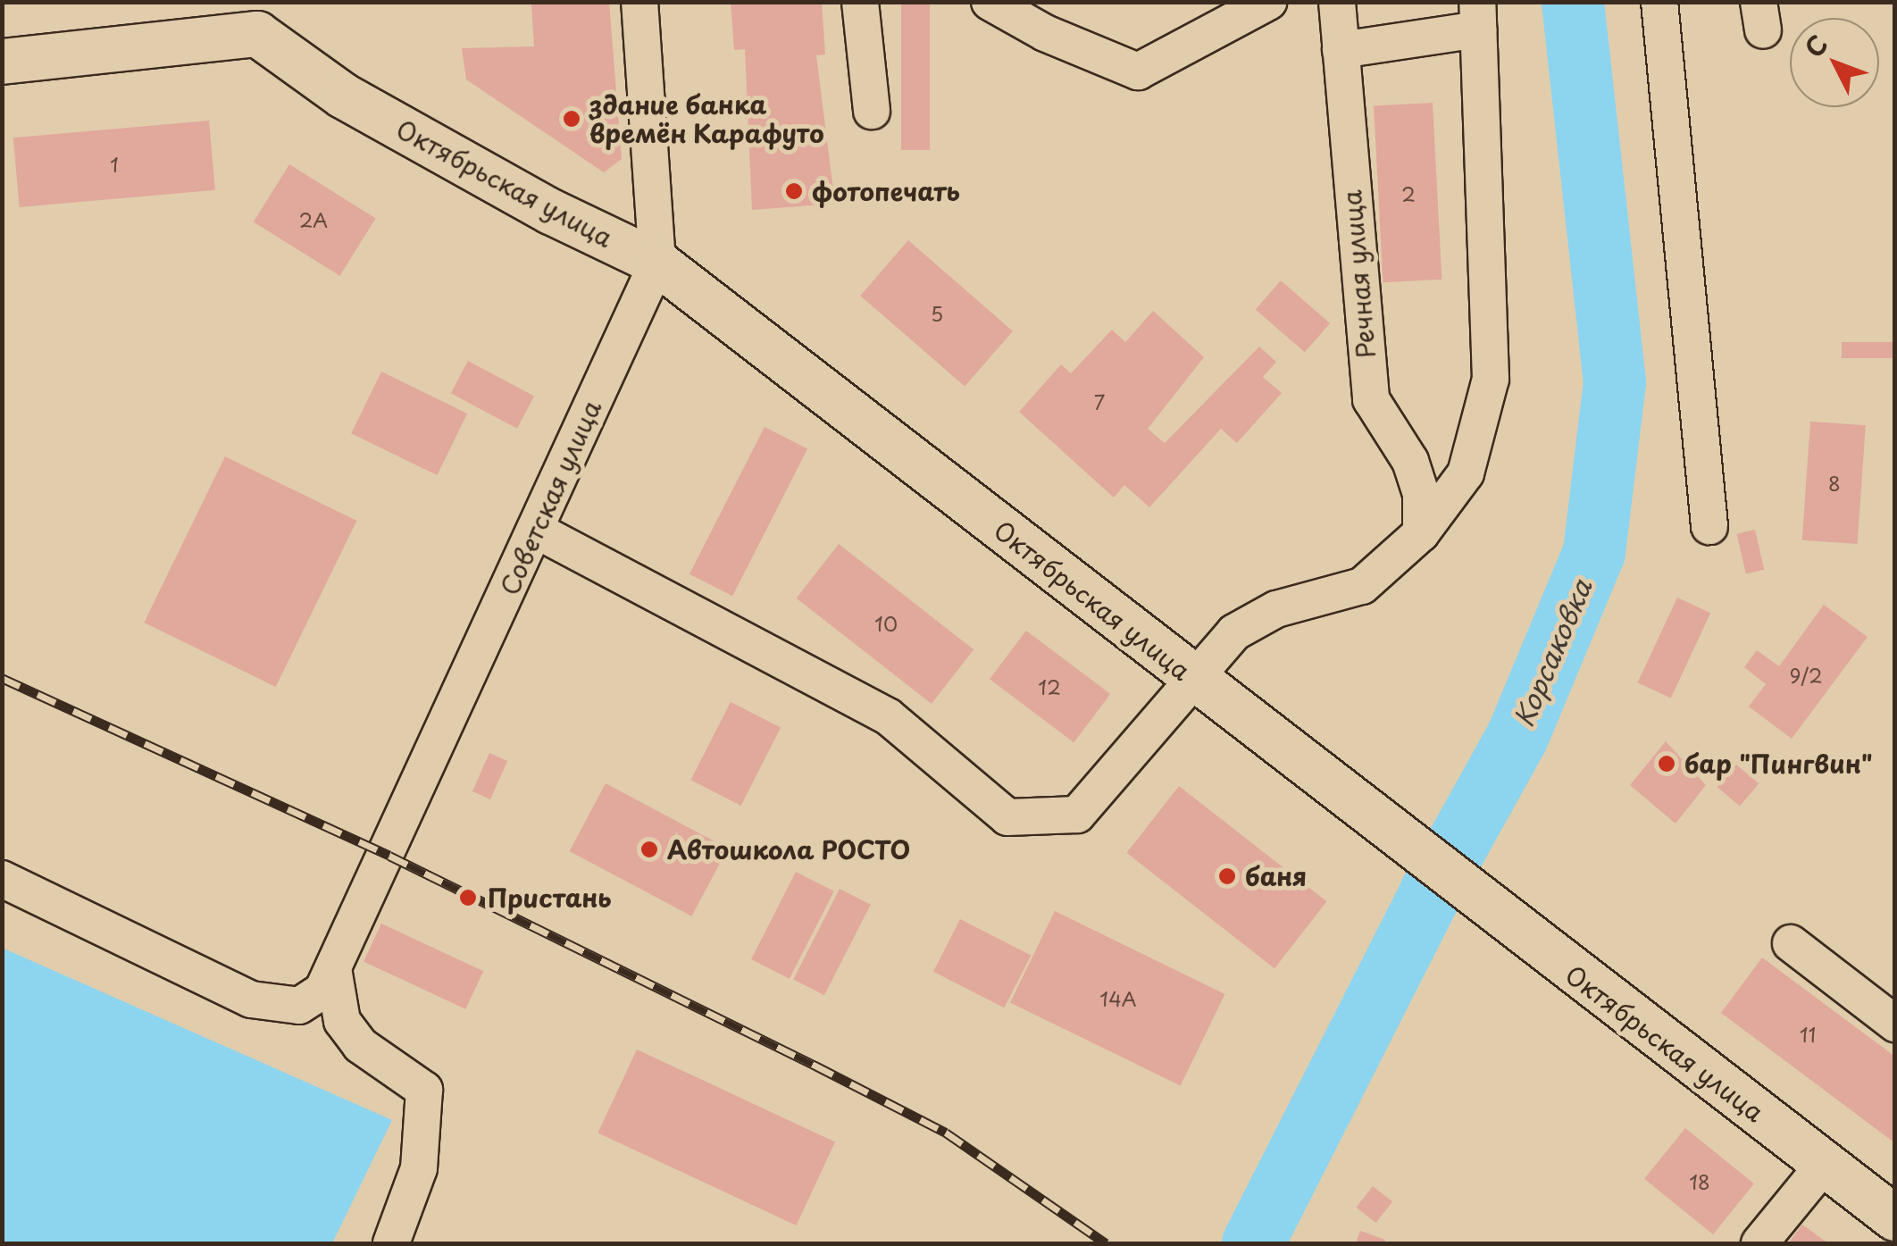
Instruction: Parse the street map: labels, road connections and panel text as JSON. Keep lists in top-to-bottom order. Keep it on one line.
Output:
{"streets":{"main road":["Октябрьская улица"],"street":["Речная улица","Советская улица"]},"crossings":[["Октябрьская улица","Советская улица"]],"water":["Корсаковка"],"places":["здание банка времён Карафуто","фотопечать","бар \"Пингвин\"","Автошкола РОСТО","баня","Пристань"],"house_numbers":["1","2","2А","5","7","8","10","9/2","12","14А","11","18"],"north":"top left"}
